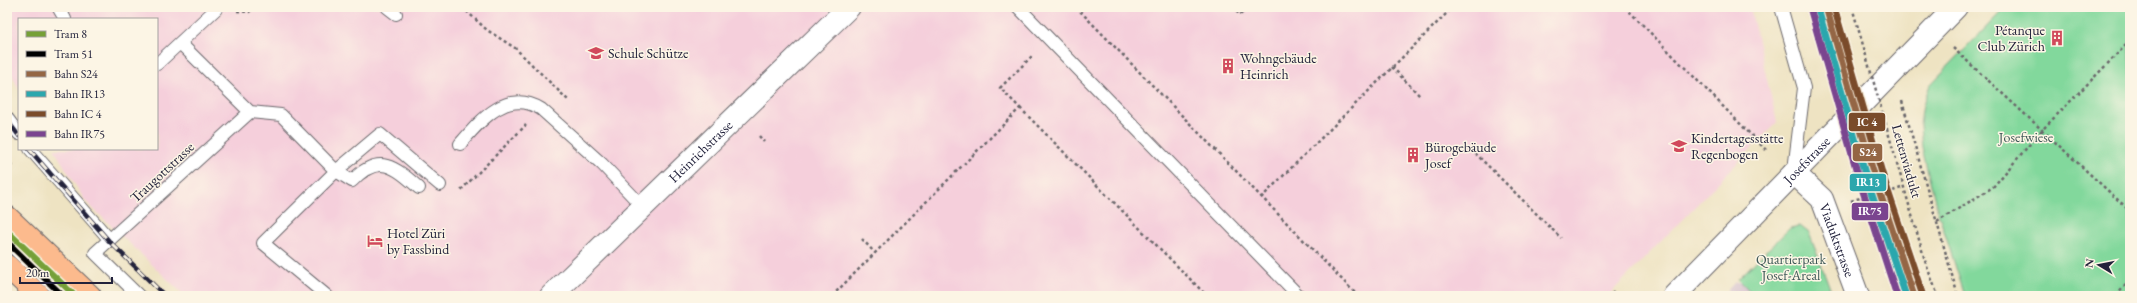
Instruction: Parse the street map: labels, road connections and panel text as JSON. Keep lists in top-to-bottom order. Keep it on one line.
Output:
{"streets":{"street":["Heinrichstrasse","Josefstrasse","Viaduktstrasse"],"lane":["Traugottstrasse"],"path":["Lettenviadukt"]},"crossings":[["Josefstrasse","Viaduktstrasse"]],"parks":["Josefwiese","Quartierpark Josef-Areal"],"places":{"building":["Pétanque Club Zürich","Wohngebäude Heinrich","Bürogebäude Josef"],"school or university":["Schule Schütze","Kindertagesstätte Regenbogen"],"hotel":["Hotel Züri by Fassbind"]},"lines":["rail line S24","rail line IR13","rail line IR75","tram line 8","tram line 51"],"legend":["Tram 8","Tram 51","Bahn S24","Bahn IR13","Bahn IC 4","Bahn IR75"],"scale_bar":"20 m","north":"left"}
